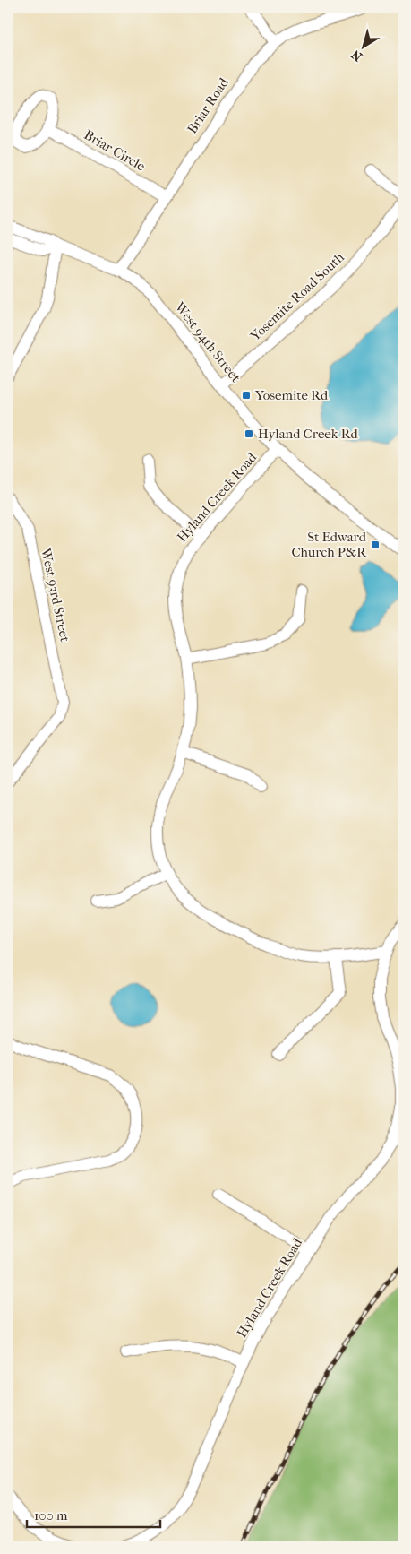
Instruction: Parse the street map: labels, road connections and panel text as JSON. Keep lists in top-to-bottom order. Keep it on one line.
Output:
{"streets":{"street":["Briar Road","Briar Circle","Yosemite Road South","West 94th Street","Hyland Creek Road","West 93rd Street"]},"crossings":[["Briar Road","Briar Circle"],["Briar Road","West 94th Street"],["Yosemite Road South","West 94th Street"],["West 94th Street","Hyland Creek Road"]],"places":{"transit":["Yosemite Rd","Hyland Creek Rd","St Edward Church P&R"]},"scale_bar":"100 m","north":"bottom left"}
